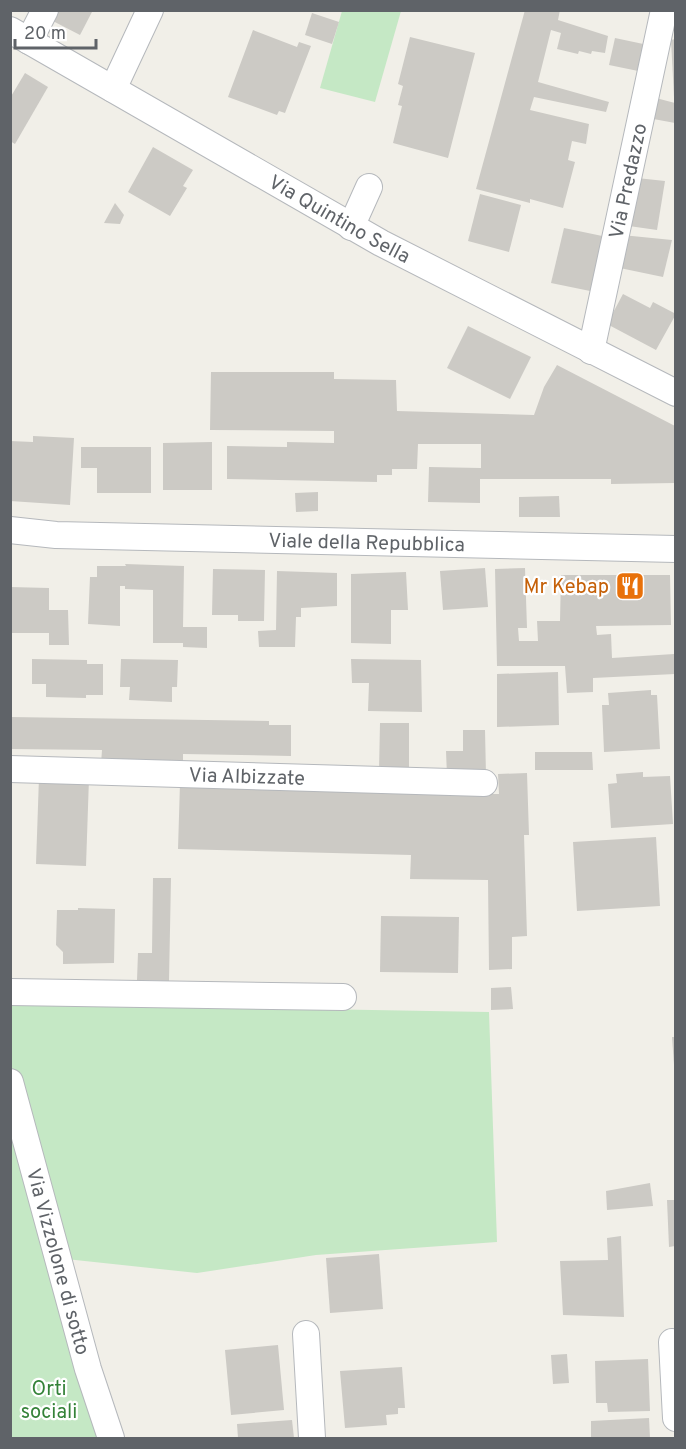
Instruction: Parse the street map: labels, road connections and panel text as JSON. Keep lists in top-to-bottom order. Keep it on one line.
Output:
{"streets":{"street":["Via Predazzo","Via Quintino Sella","Viale della Repubblica","Via Albizzate","Via Vizzolone di sotto"]},"crossings":[["Via Predazzo","Via Quintino Sella"]],"parks":["Orti sociali"],"places":{"restaurant":["Mr Kebap"]},"scale_bar":"20 m"}
